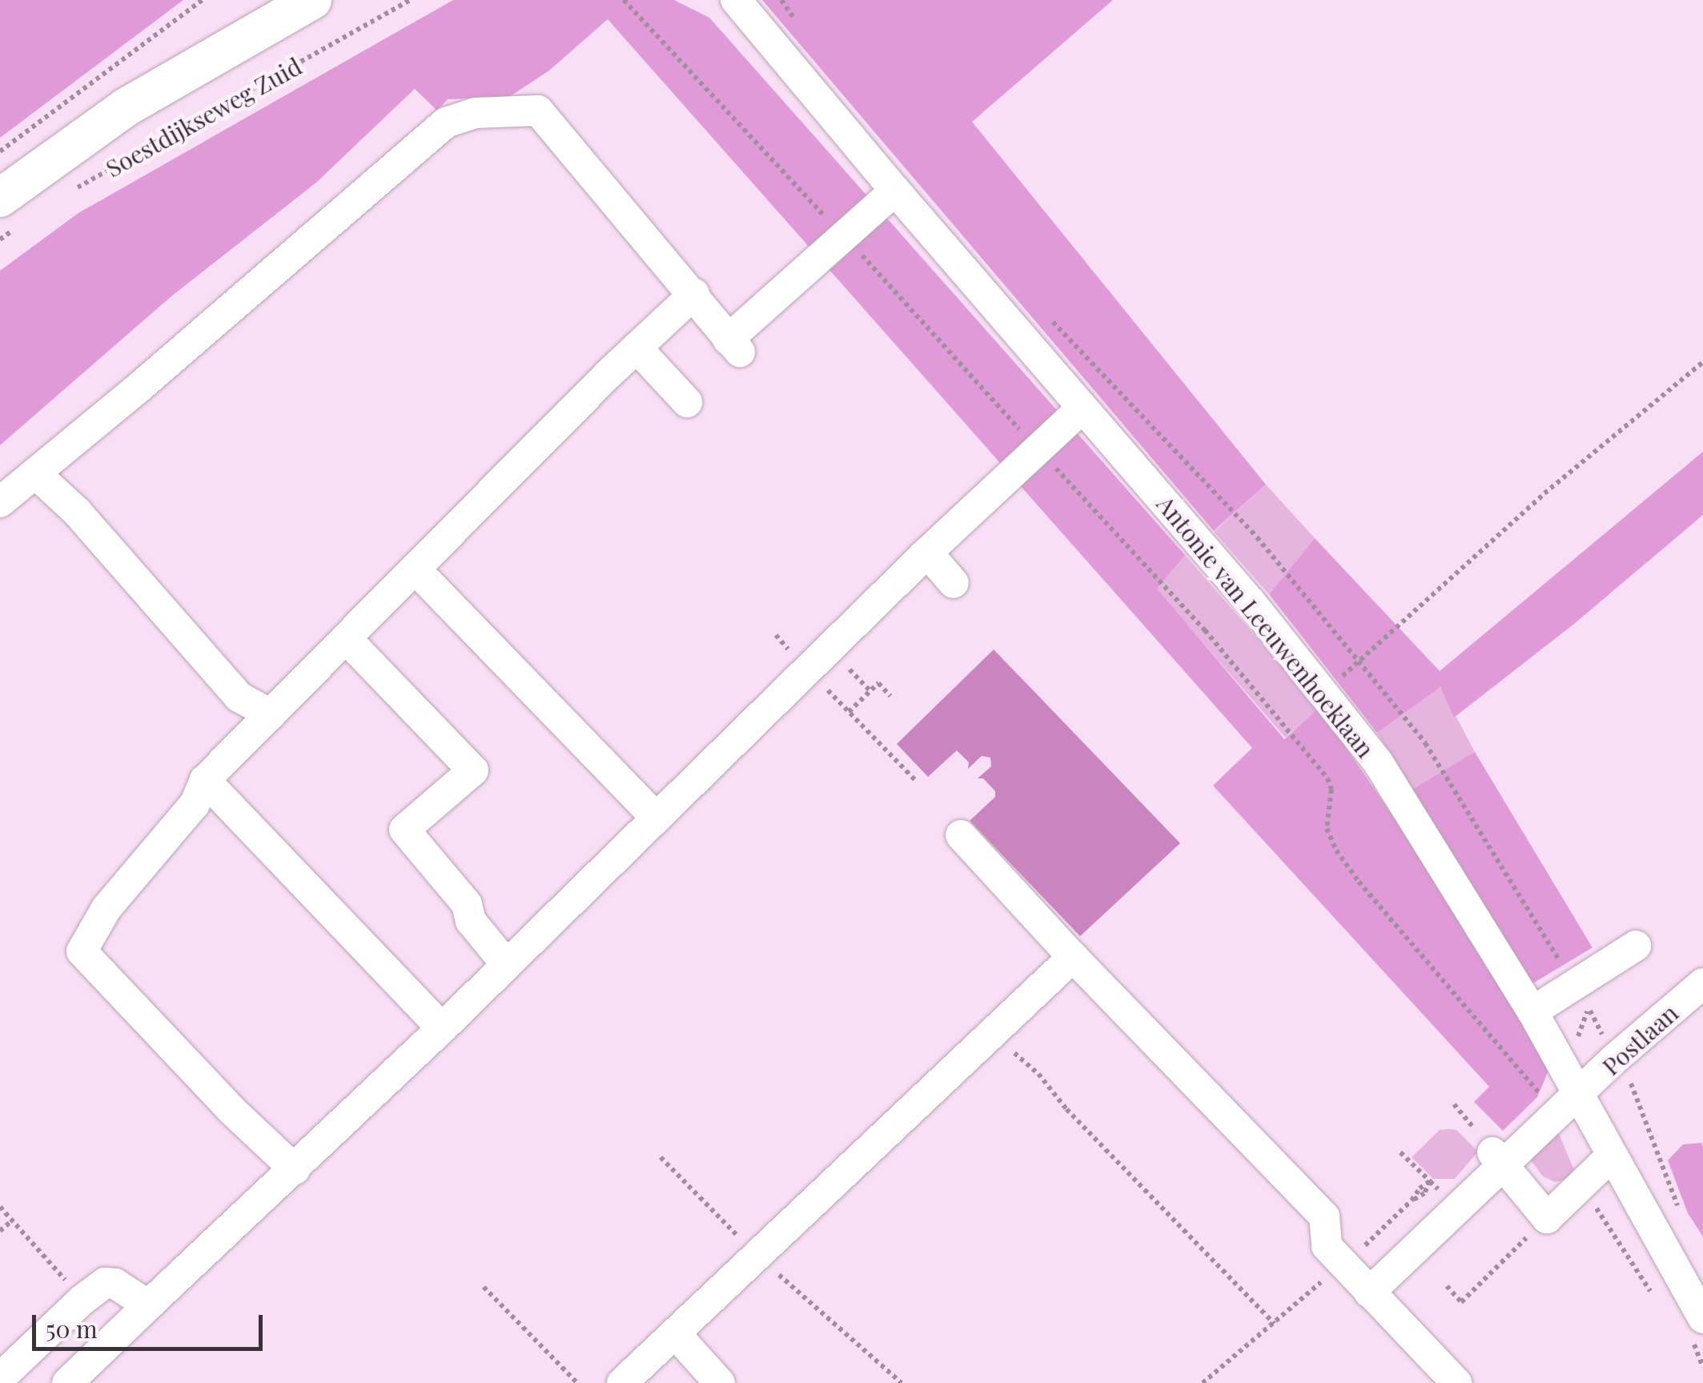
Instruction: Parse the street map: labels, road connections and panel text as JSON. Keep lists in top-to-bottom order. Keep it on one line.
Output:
{"streets":{"main road":["Soestdijkseweg Zuid"],"street":["Antonie van Leeuwenhoeklaan","Postlaan"]},"crossings":[["Antonie van Leeuwenhoeklaan","Postlaan"]],"scale_bar":"50 m"}
